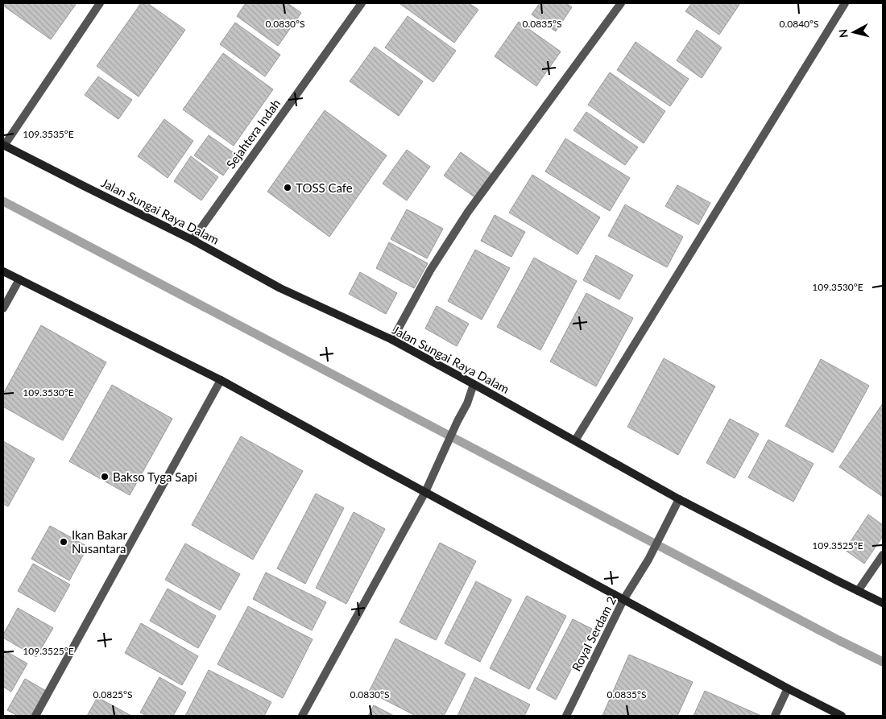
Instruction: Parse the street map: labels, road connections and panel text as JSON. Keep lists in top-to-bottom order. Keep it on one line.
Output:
{"streets":{"street":["Sejahtera Indah","Jalan Sungai Raya Dalam","Royal Serdam 2"]},"crossings":[["Sejahtera Indah","Jalan Sungai Raya Dalam"],["Jalan Sungai Raya Dalam","Royal Serdam 2"]],"places":["TOSS Cafe","Bakso Tyga Sapi","Ikan Bakar Nusantara"],"north":"left","coordinates":["0.0830°S","0.0835°S","0.0840°S","109.3535°E","109.3530°E","109.3525°E","0.0825°S"]}
